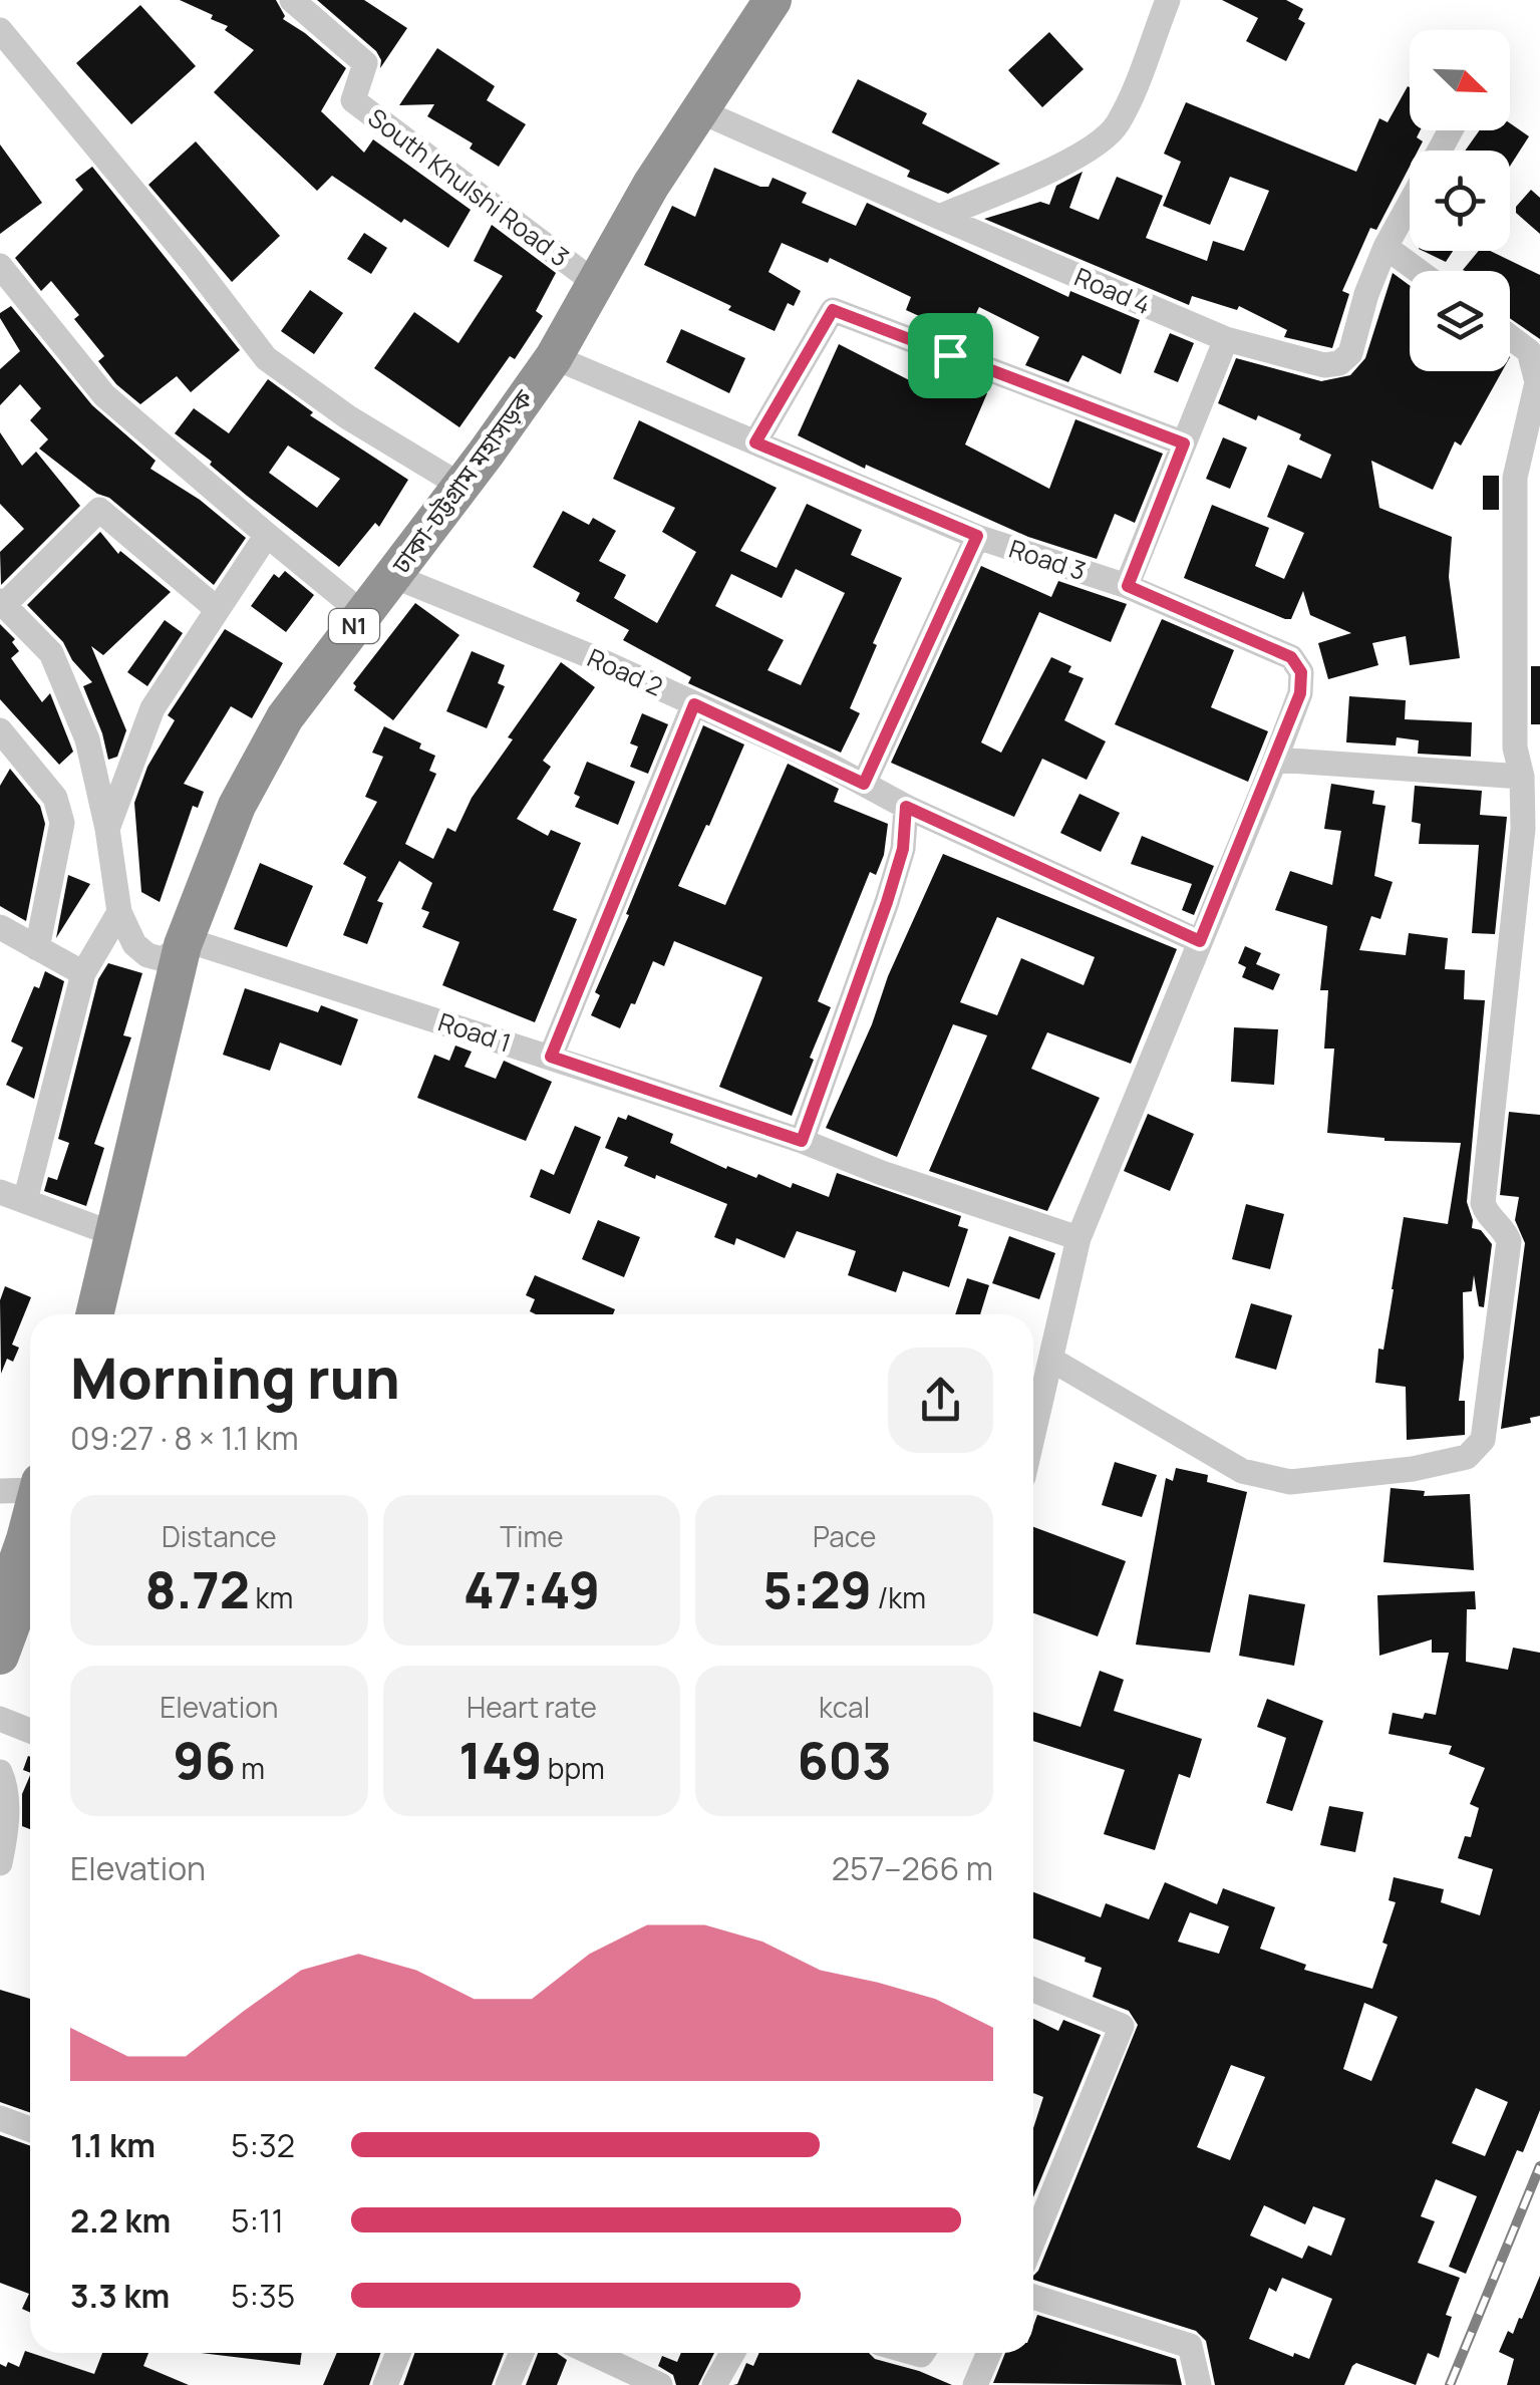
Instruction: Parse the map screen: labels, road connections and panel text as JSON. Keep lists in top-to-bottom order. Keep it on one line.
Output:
{"streets":{"highway":["ঢাকা-চট্টগ্রাম মহাসড়ক","N1"],"street":["South Khulshi Road 3","Road 4","Road 3","Road 2","Road 1"]},"crossings":[["South Khulshi Road 3","ঢাকা-চট্টগ্রাম মহাসড়ক"],["Road 4","ঢাকা-চট্টগ্রাম মহাসড়ক"],["ঢাকা-চট্টগ্রাম মহাসড়ক","Road 3"],["ঢাকা-চট্টগ্রাম মহাসড়ক","Road 2"],["ঢাকা-চট্টগ্রাম মহাসড়ক","Road 1"],["Road 3","Road 2"],["Road 3","Road 1"]],"north":"bottom right","page":{"heading":["Morning run","09:27 · 8 × 1.1 km"],"stats":[["Distance","8.72 km"],["Time","47:49"],["Pace","5:29 /km"],["Elevation","96 m"],["Heart rate","149 bpm"],["kcal","603"]],"chart":["Elevation","257–266 m"],"list":[{"name":"1.1 km","note":"5:32"},{"name":"2.2 km","note":"5:11"},{"name":"3.3 km","note":"5:35"}]}}
